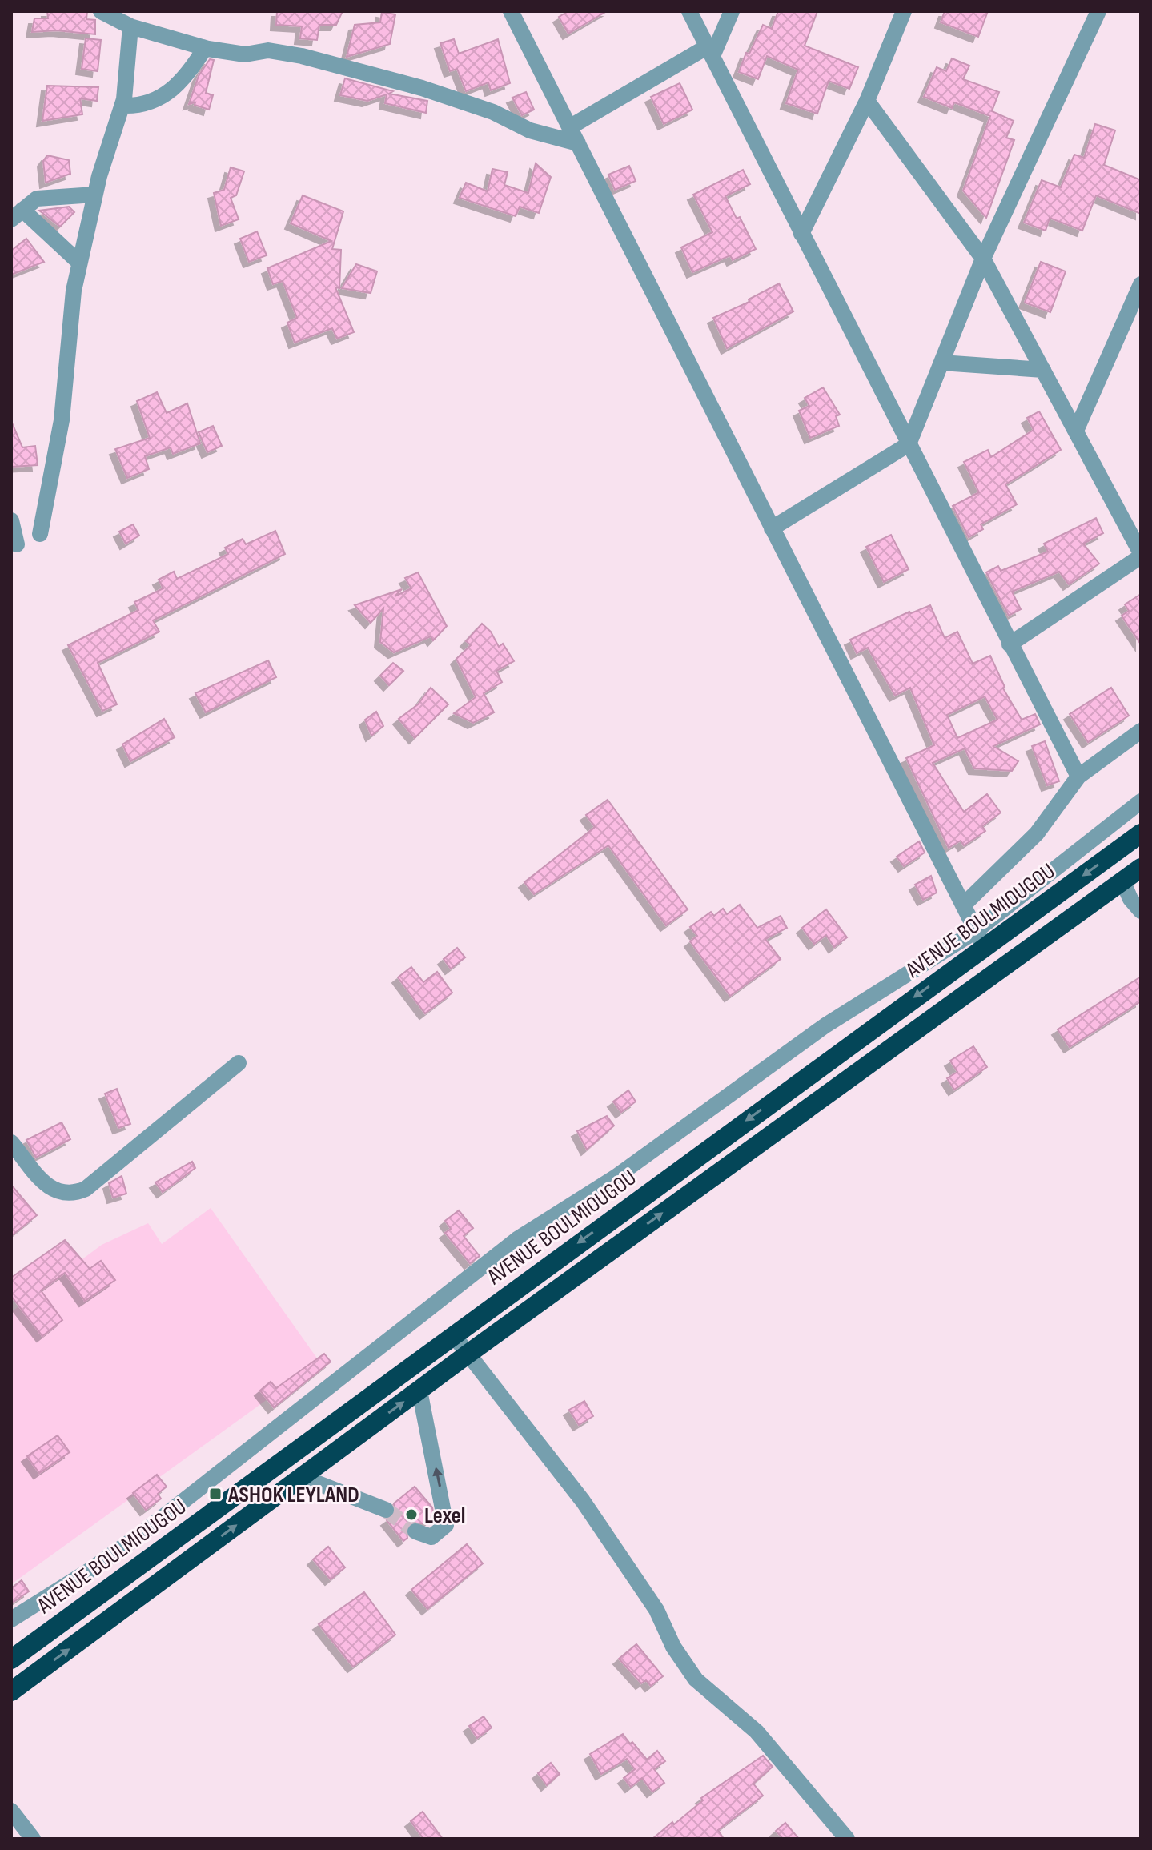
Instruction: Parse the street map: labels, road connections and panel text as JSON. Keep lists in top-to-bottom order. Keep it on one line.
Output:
{"streets":{"highway":["AVENUE BOULMIOUGOU"]},"places":{"transit":["ASHOK LEYLAND"],"other":["Lexel"]}}
